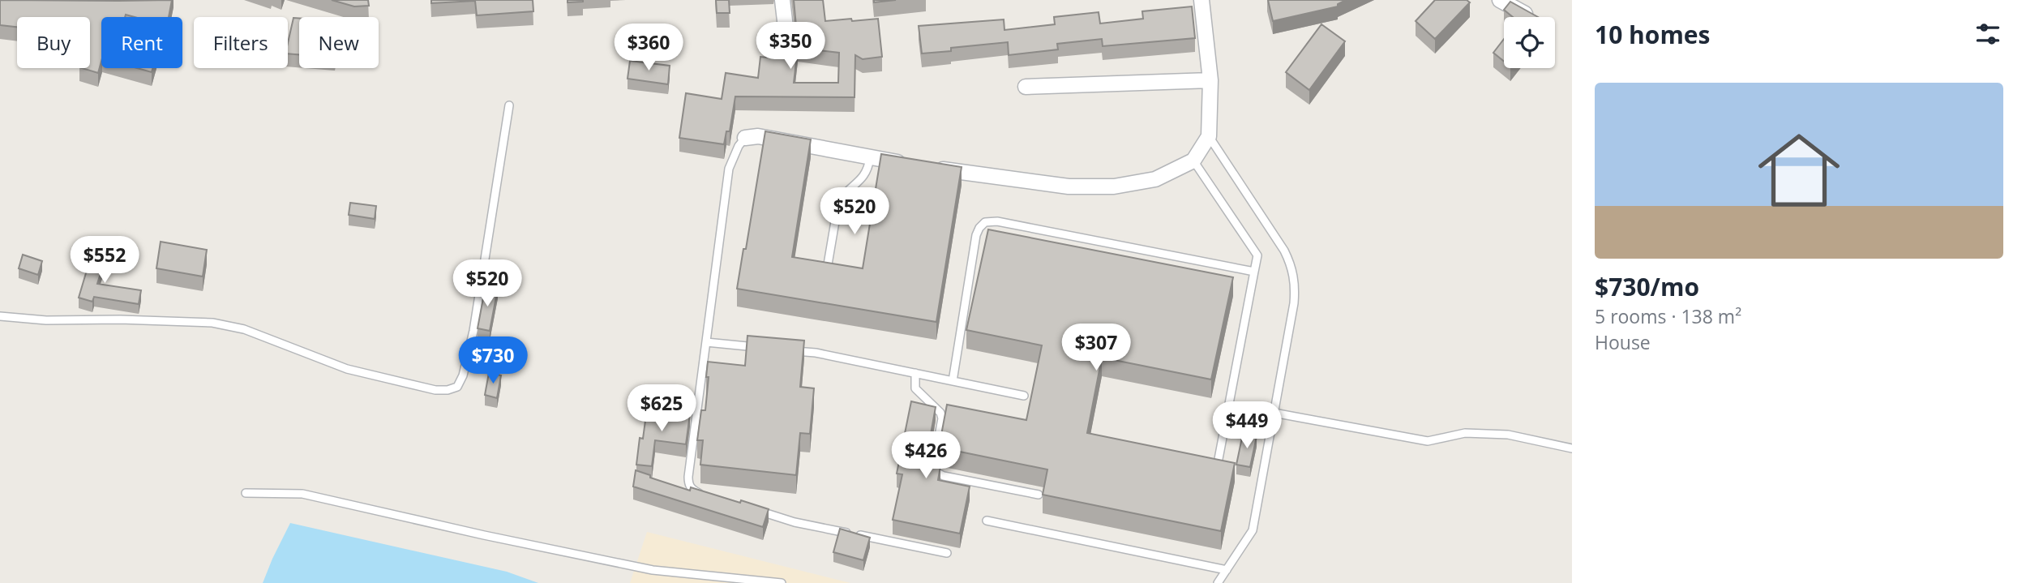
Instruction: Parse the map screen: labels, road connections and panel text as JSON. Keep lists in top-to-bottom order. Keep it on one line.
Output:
{"page":{"heading":"10 homes","chip":["Buy","Rent","Filters","New"],"price":["$350","$360","$520","$552","$520","$307","$730","$625","$449","$426"],"list":[{"name":"$730/mo","note":"5 rooms · 138 m² · House"}]}}
